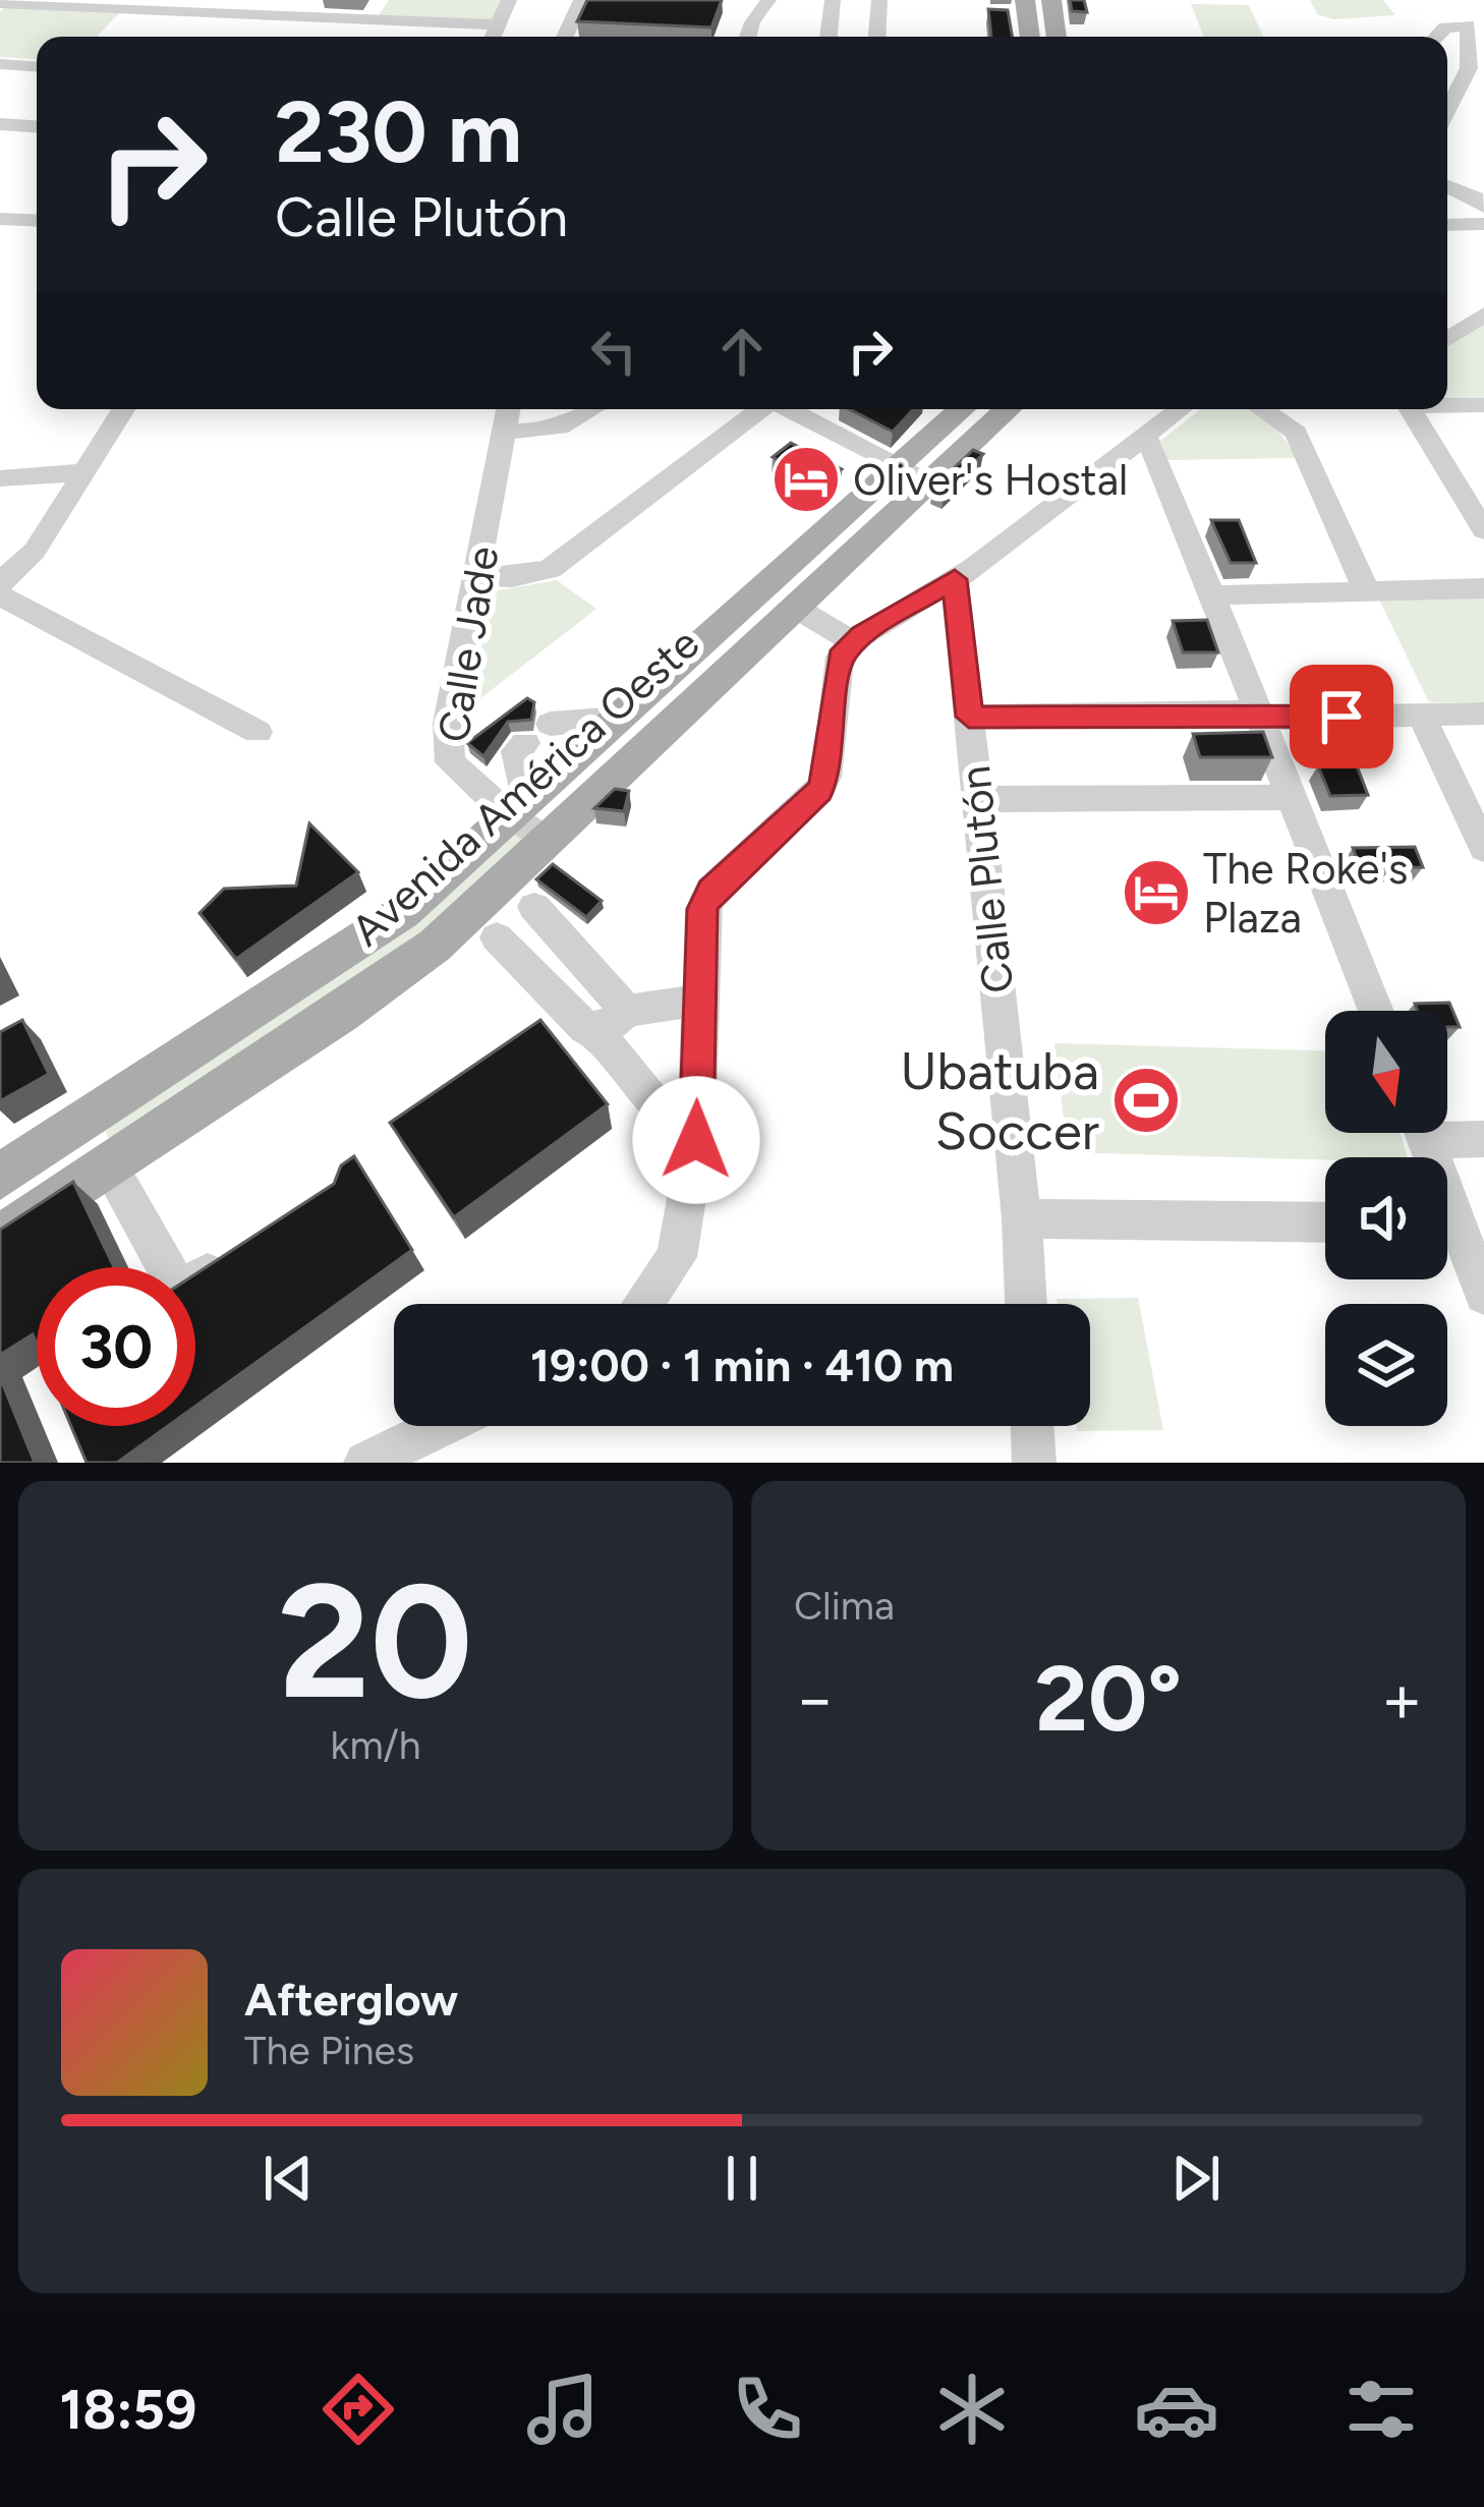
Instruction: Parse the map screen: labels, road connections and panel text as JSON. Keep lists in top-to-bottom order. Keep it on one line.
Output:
{"streets":{"main road":["Avenida América Oeste"],"street":["Calle Jade","Calle Plutón"]},"crossings":[["Calle Jade","Avenida América Oeste"]],"places":{"hotel":["Oliver's Hostal","The Roke's Plaza"],"sports":["Ubatuba Soccer"]},"north":"bottom","page":{"turn":["230 m","Calle Plutón"],"limit":"30","trip":"19:00 · 1 min · 410 m","tile":[["20","km/h"],"Clima"],"heat":["−","20°","+"],"song":["Afterglow","The Pines"],"tabs":"18:59"}}
